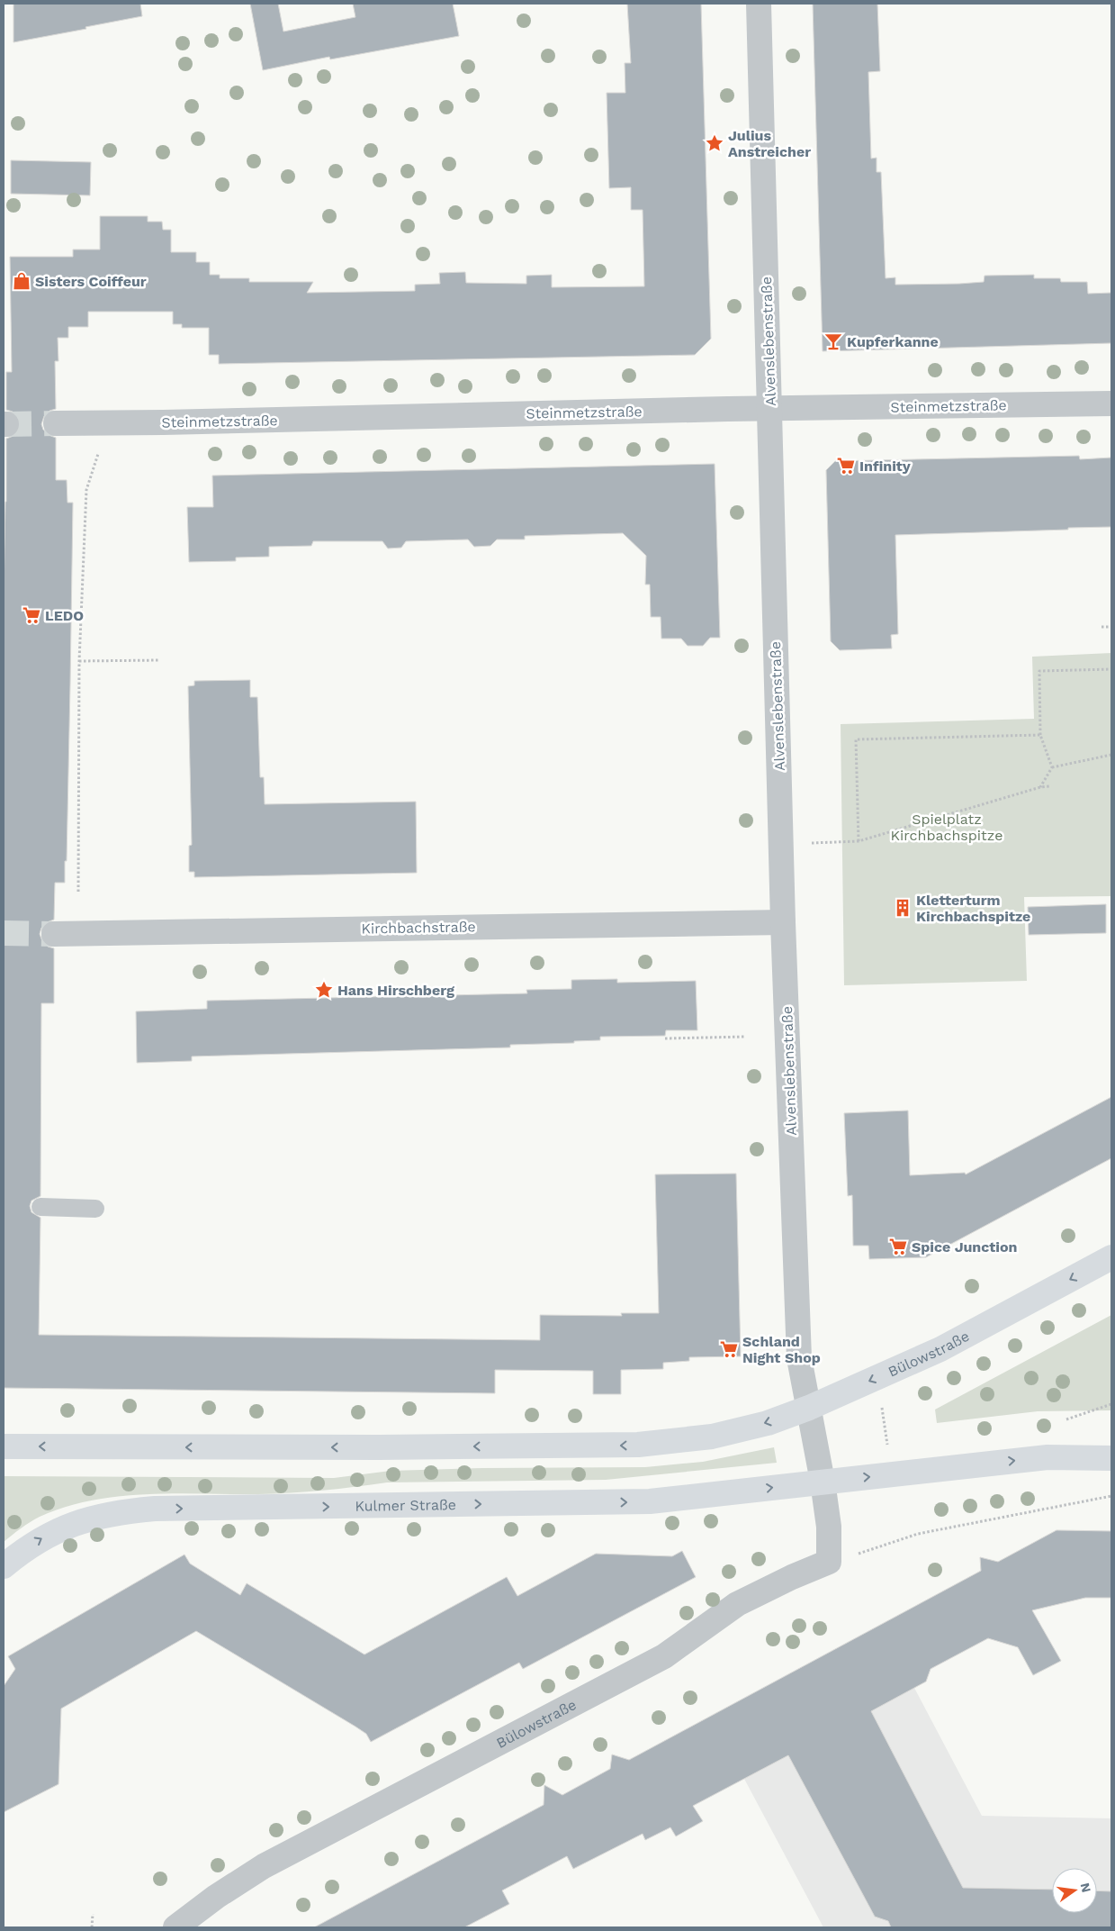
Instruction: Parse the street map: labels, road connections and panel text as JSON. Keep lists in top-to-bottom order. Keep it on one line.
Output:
{"streets":{"main road":["Bülowstraße","Kulmer Straße"],"street":["Alvenslebenstraße","Steinmetzstraße","Kirchbachstraße"]},"crossings":[["Alvenslebenstraße","Steinmetzstraße"],["Alvenslebenstraße","Kirchbachstraße"],["Alvenslebenstraße","Bülowstraße"],["Bülowstraße","Kulmer Straße"]],"parks":["Spielplatz Kirchbachspitze"],"places":{"place":["Julius Anstreicher","Hans Hirschberg"],"shop":["Sisters Coiffeur"],"bar":["Kupferkanne"],"supermarket":["Infinity","LEDO","Spice Junction","Schland Night Shop"],"building":["Kletterturm Kirchbachspitze"]},"north":"right"}
